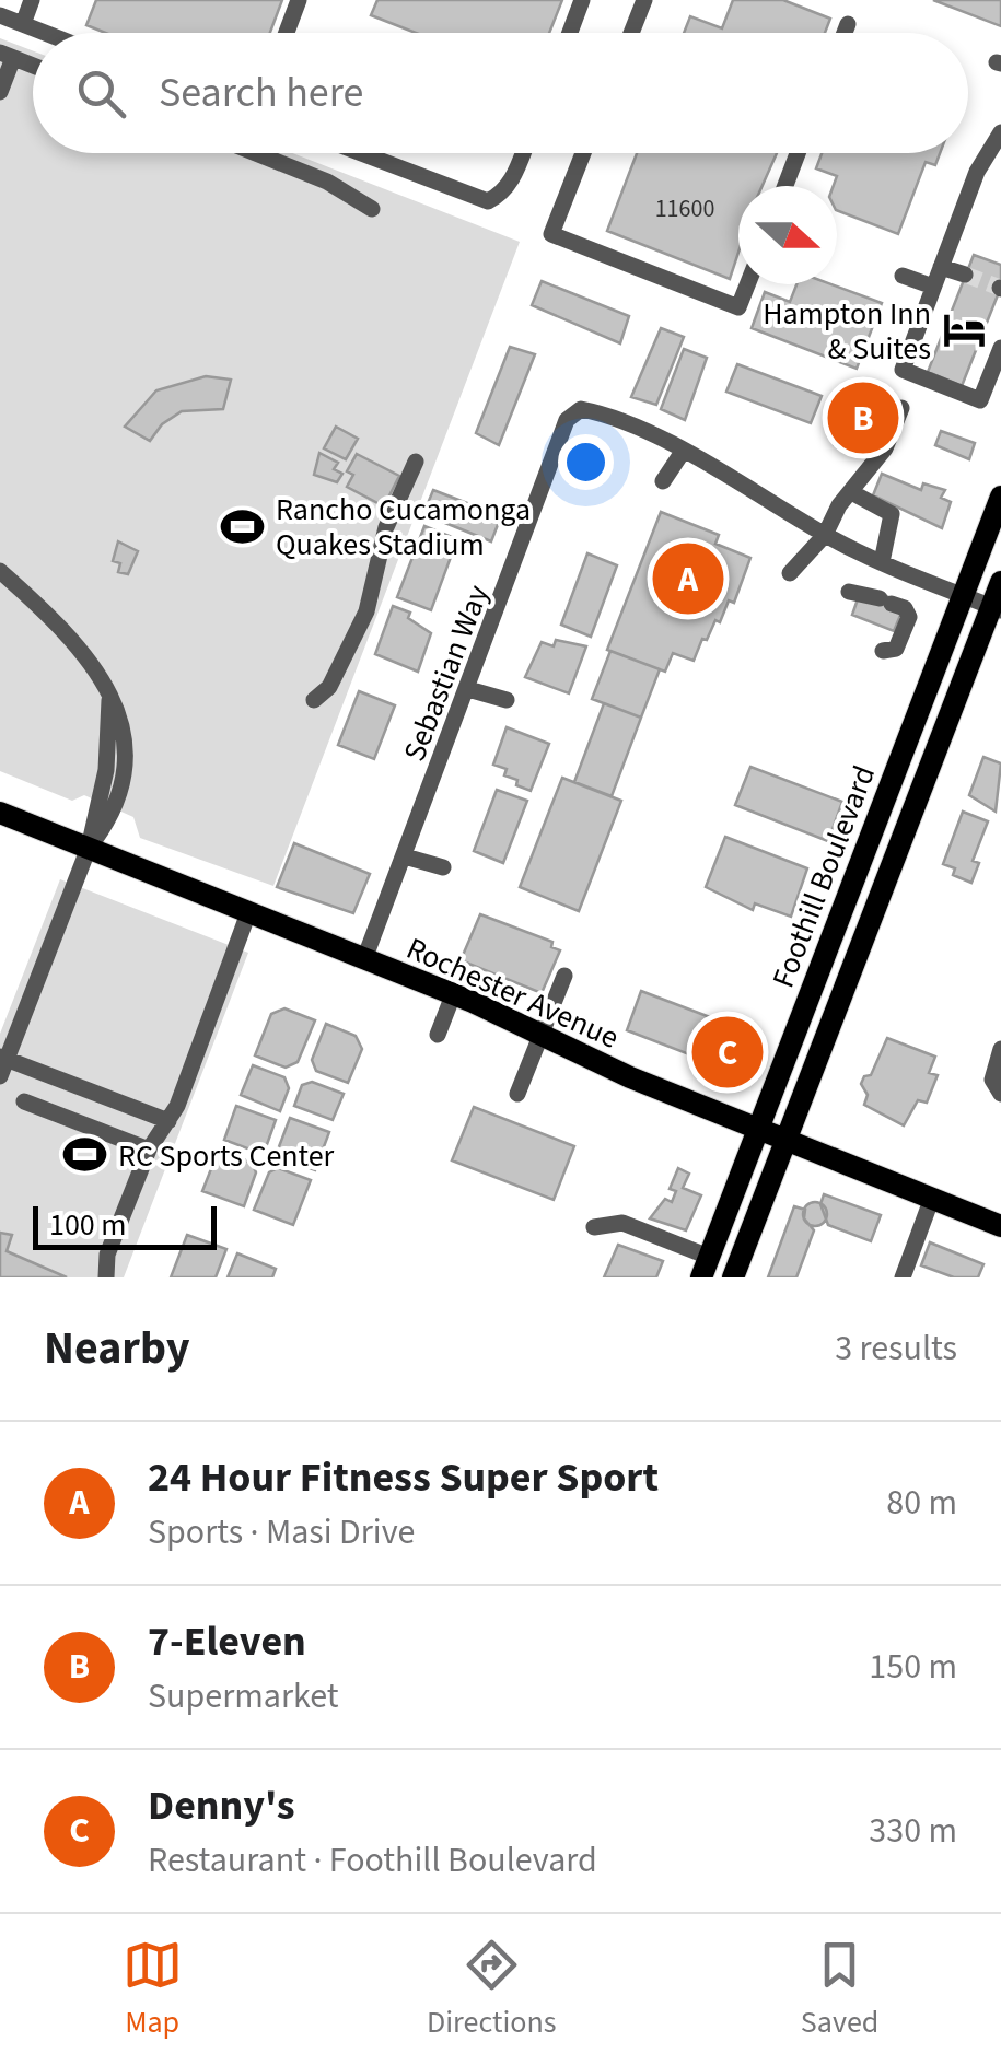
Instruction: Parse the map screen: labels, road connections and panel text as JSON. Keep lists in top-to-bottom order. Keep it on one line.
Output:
{"streets":{"main road":["Foothill Boulevard","Rochester Avenue"],"street":["Sebastian Way"]},"crossings":[["Sebastian Way","Rochester Avenue"],["Foothill Boulevard","Rochester Avenue"]],"places":{"hotel":["Hampton Inn & Suites"],"sports":["Rancho Cucamonga Quakes Stadium","RC Sports Center"]},"house_numbers":["11600"],"scale_bar":"100 m","north":"right","page":{"search":"Search here","pins":["B","A","C"],"scale":"100 m","heading":["Nearby","3 results"],"list":[{"mark":"A","name":"24 Hour Fitness Super Sport","note":"Sports · Masi Drive","value":"80 m"},{"mark":"B","name":"7-Eleven","note":"Supermarket","value":"150 m"},{"mark":"C","name":"Denny's","note":"Restaurant · Foothill Boulevard","value":"330 m"}],"nav":["Map","Directions","Saved"]}}
